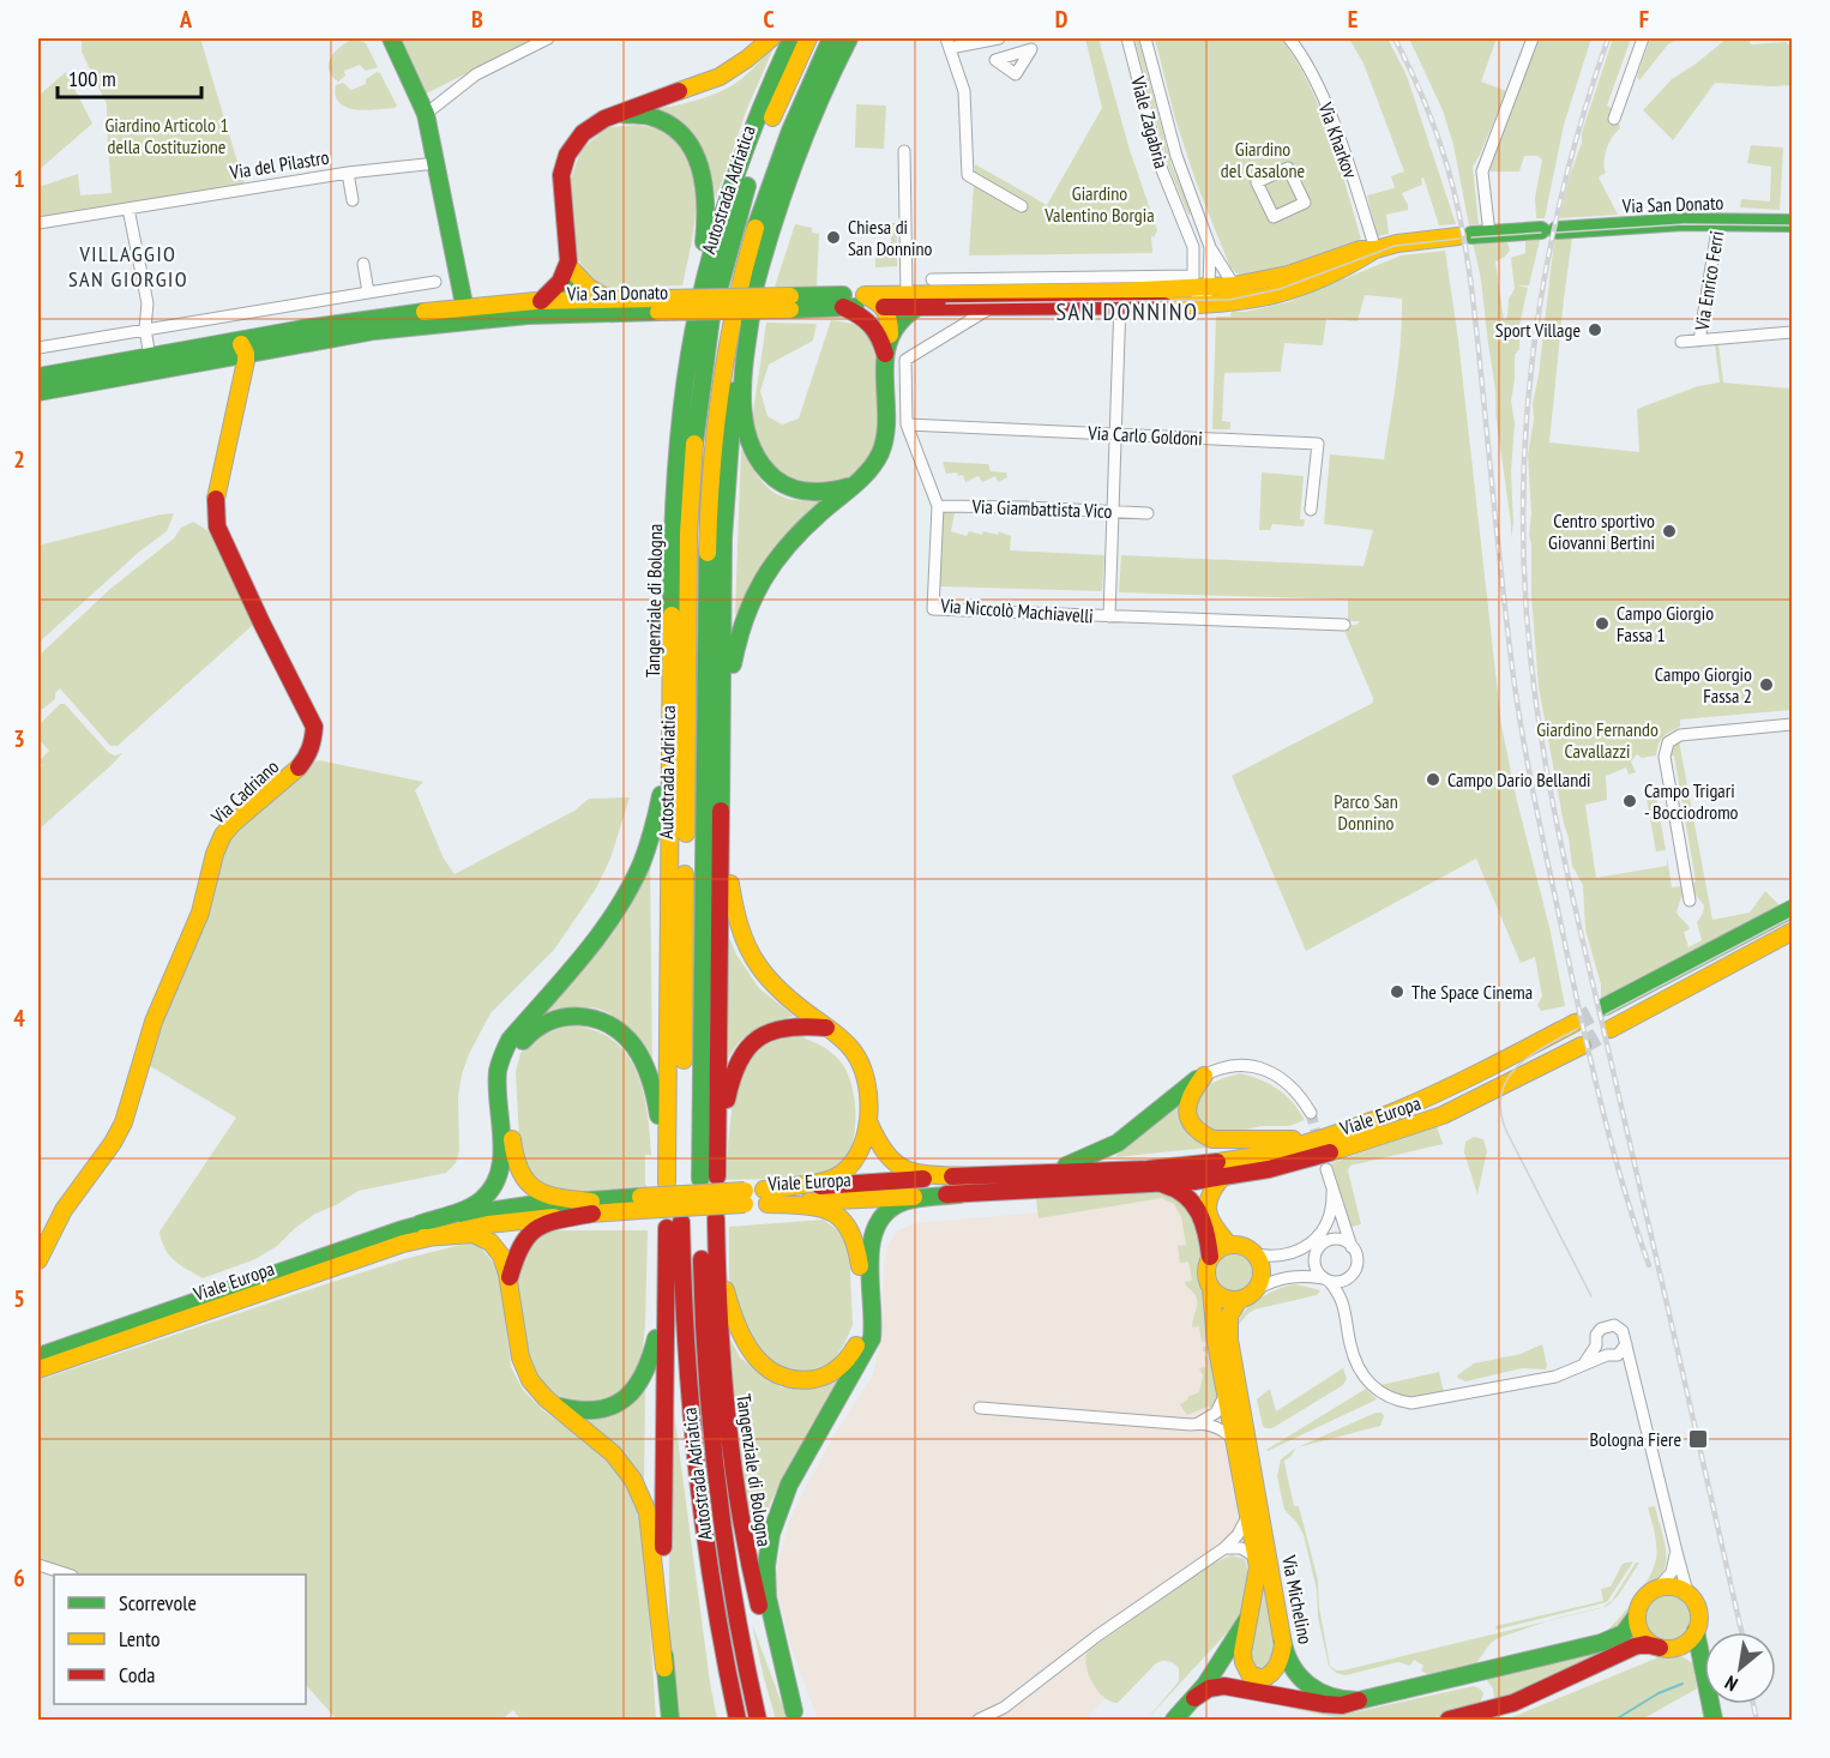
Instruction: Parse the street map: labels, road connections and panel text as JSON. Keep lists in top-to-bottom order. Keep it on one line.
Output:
{"streets":{"main road":["Autostrada Adriatica","Via San Donato","Tangenziale di Bologna","Via Cadriano","Viale Europa","Via Michelino"],"street":["Viale Zagabria","Via Kharkov","Via del Pilastro","Via Enrico Ferri","Via Carlo Goldoni","Via Giambattista Vico","Via Niccolò Machiavelli"]},"crossings":[["Viale Zagabria","Via San Donato"],["Via Kharkov","Via San Donato"],["Autostrada Adriatica","Tangenziale di Bologna"],["Via San Donato","Via Enrico Ferri"],["Via San Donato","Via Niccolò Machiavelli"],["Via San Donato","Via Cadriano"],["Via Carlo Goldoni","Via Niccolò Machiavelli"],["Via Giambattista Vico","Via Niccolò Machiavelli"]],"districts":["VILLAGGIO SAN GIORGIO","SAN DONNINO"],"parks":["Giardino Articolo 1 della Costituzione","Giardino del Casalone","Giardino Valentino Borgia","Giardino Fernando Cavallazzi","Parco San Donnino"],"places":{"other":["Chiesa di San Donnino","Sport Village","Centro sportivo Giovanni Bertini","Campo Giorgio Fassa 1","Campo Giorgio Fassa 2","Campo Dario Bellandi","Campo Trigari - Bocciodromo","The Space Cinema"],"transit":["Bologna Fiere"]},"legend":["Scorrevole","Lento","Coda"],"scale_bar":"100 m","north":"bottom left","grid":{"columns":["A","B","C","D","E","F"],"rows":["1","2","3","4","5","6"]}}
